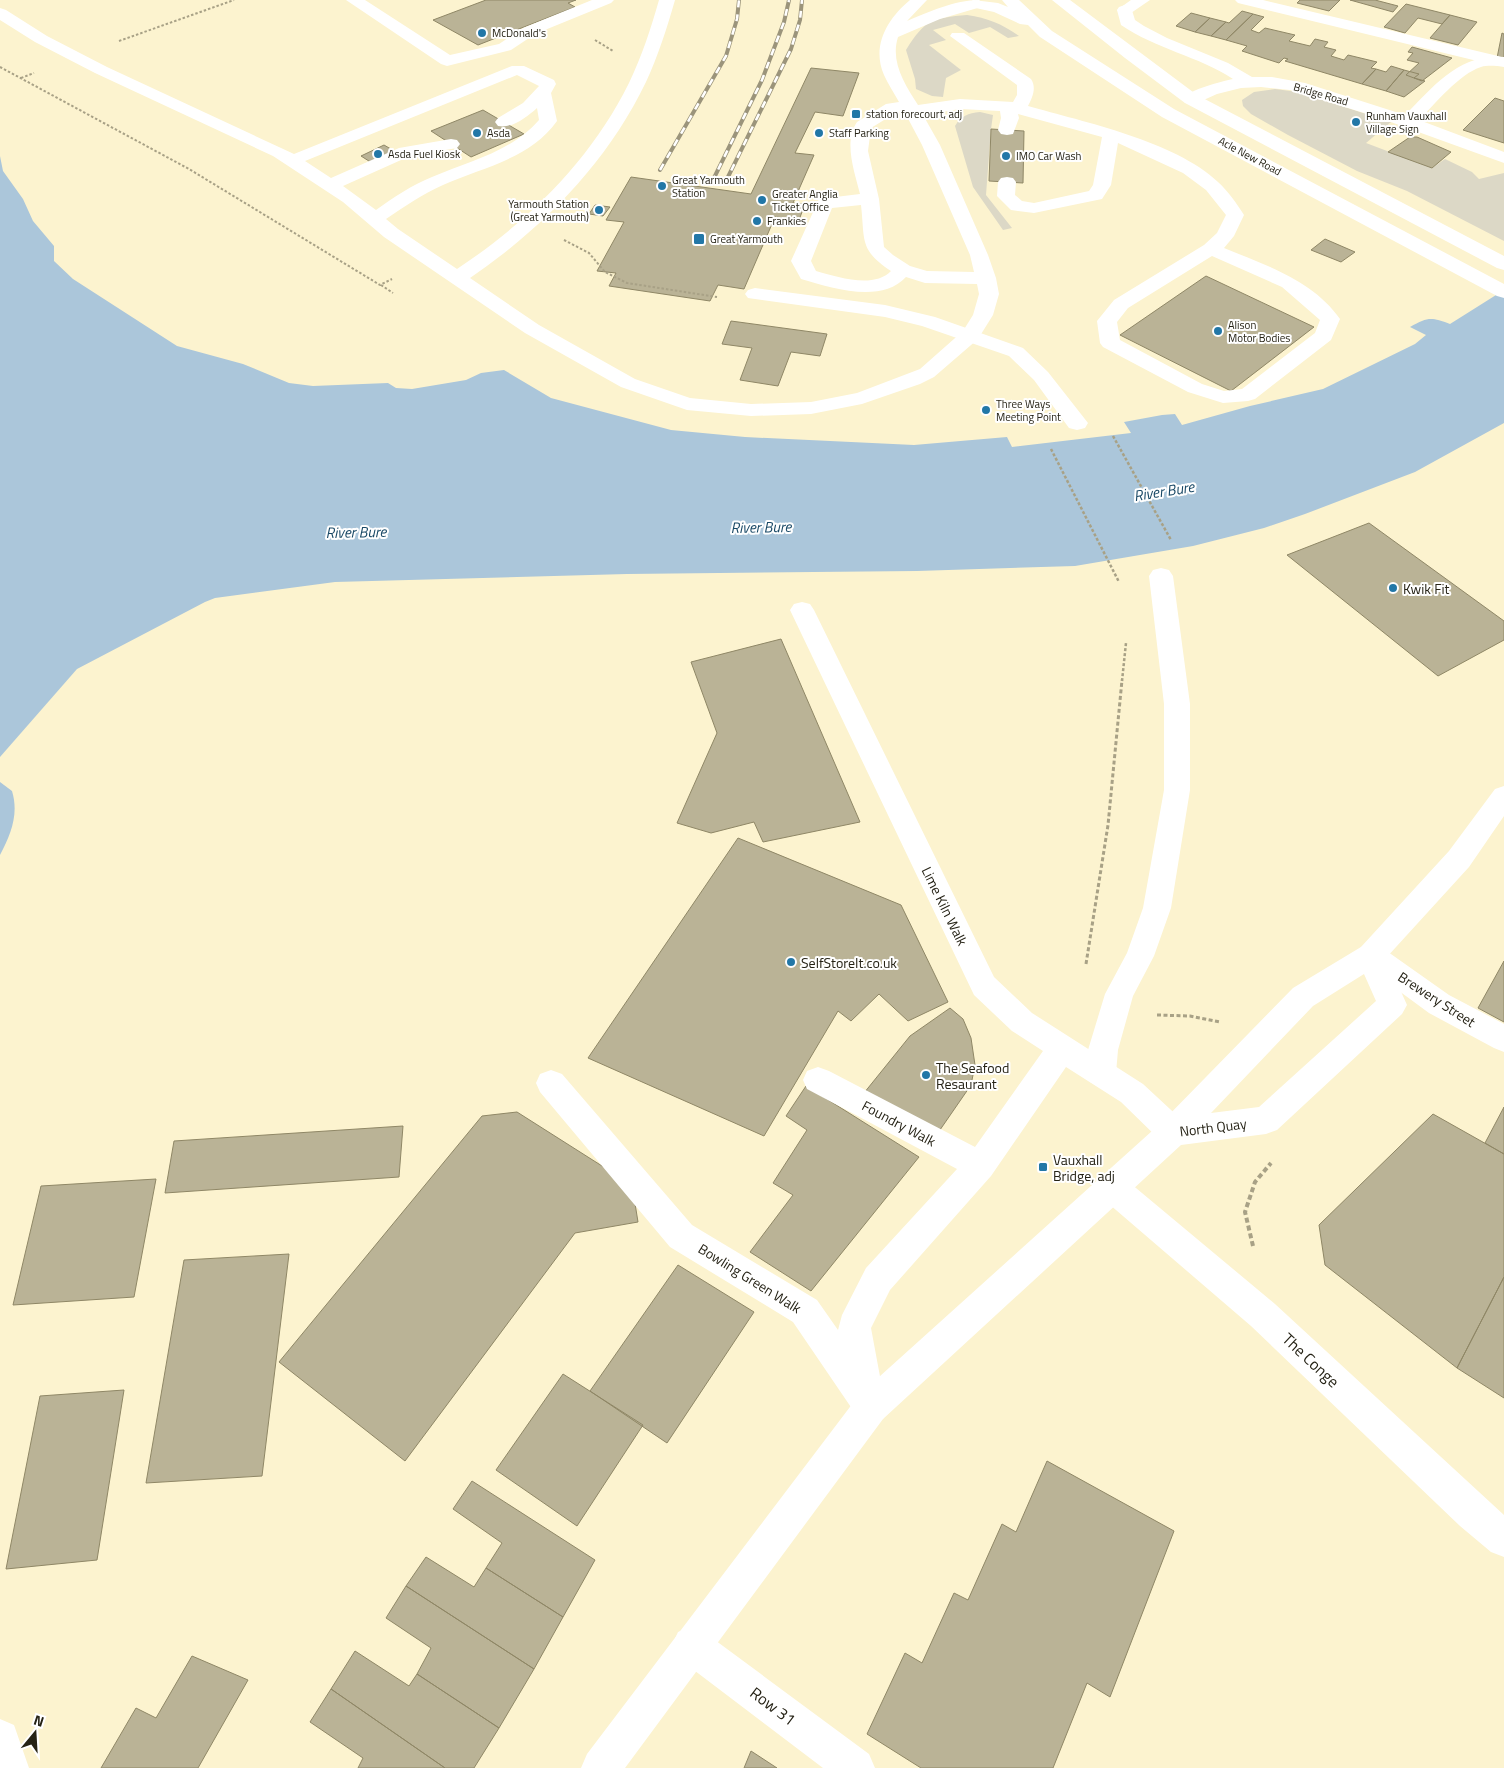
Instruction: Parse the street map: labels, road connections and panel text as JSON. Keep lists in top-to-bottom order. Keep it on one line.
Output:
{"streets":{"street":["Bridge Road","Acle New Road","Lime Kiln Walk","Brewery Street","Foundry Walk","North Quay","Bowling Green Walk","The Conge","Row 31"]},"crossings":[["Bridge Road","Acle New Road"],["Lime Kiln Walk","North Quay"],["Brewery Street","North Quay"]],"water":["River Bure"],"places":{"other":["McDonald's","Runham Vauxhall Village Sign","Asda","Staff Parking","Asda Fuel Kiosk","IMO Car Wash","Great Yarmouth Station","Greater Anglia Ticket Office","Yarmouth Station (Great Yarmouth)","Frankies","Alison Motor Bodies","Three Ways Meeting Point","Kwik Fit","SelfStoreIt.co.uk","The Seafood Resaurant"],"transit":["station forecourt, adj","Great Yarmouth","Vauxhall Bridge, adj"]},"north":"top"}
